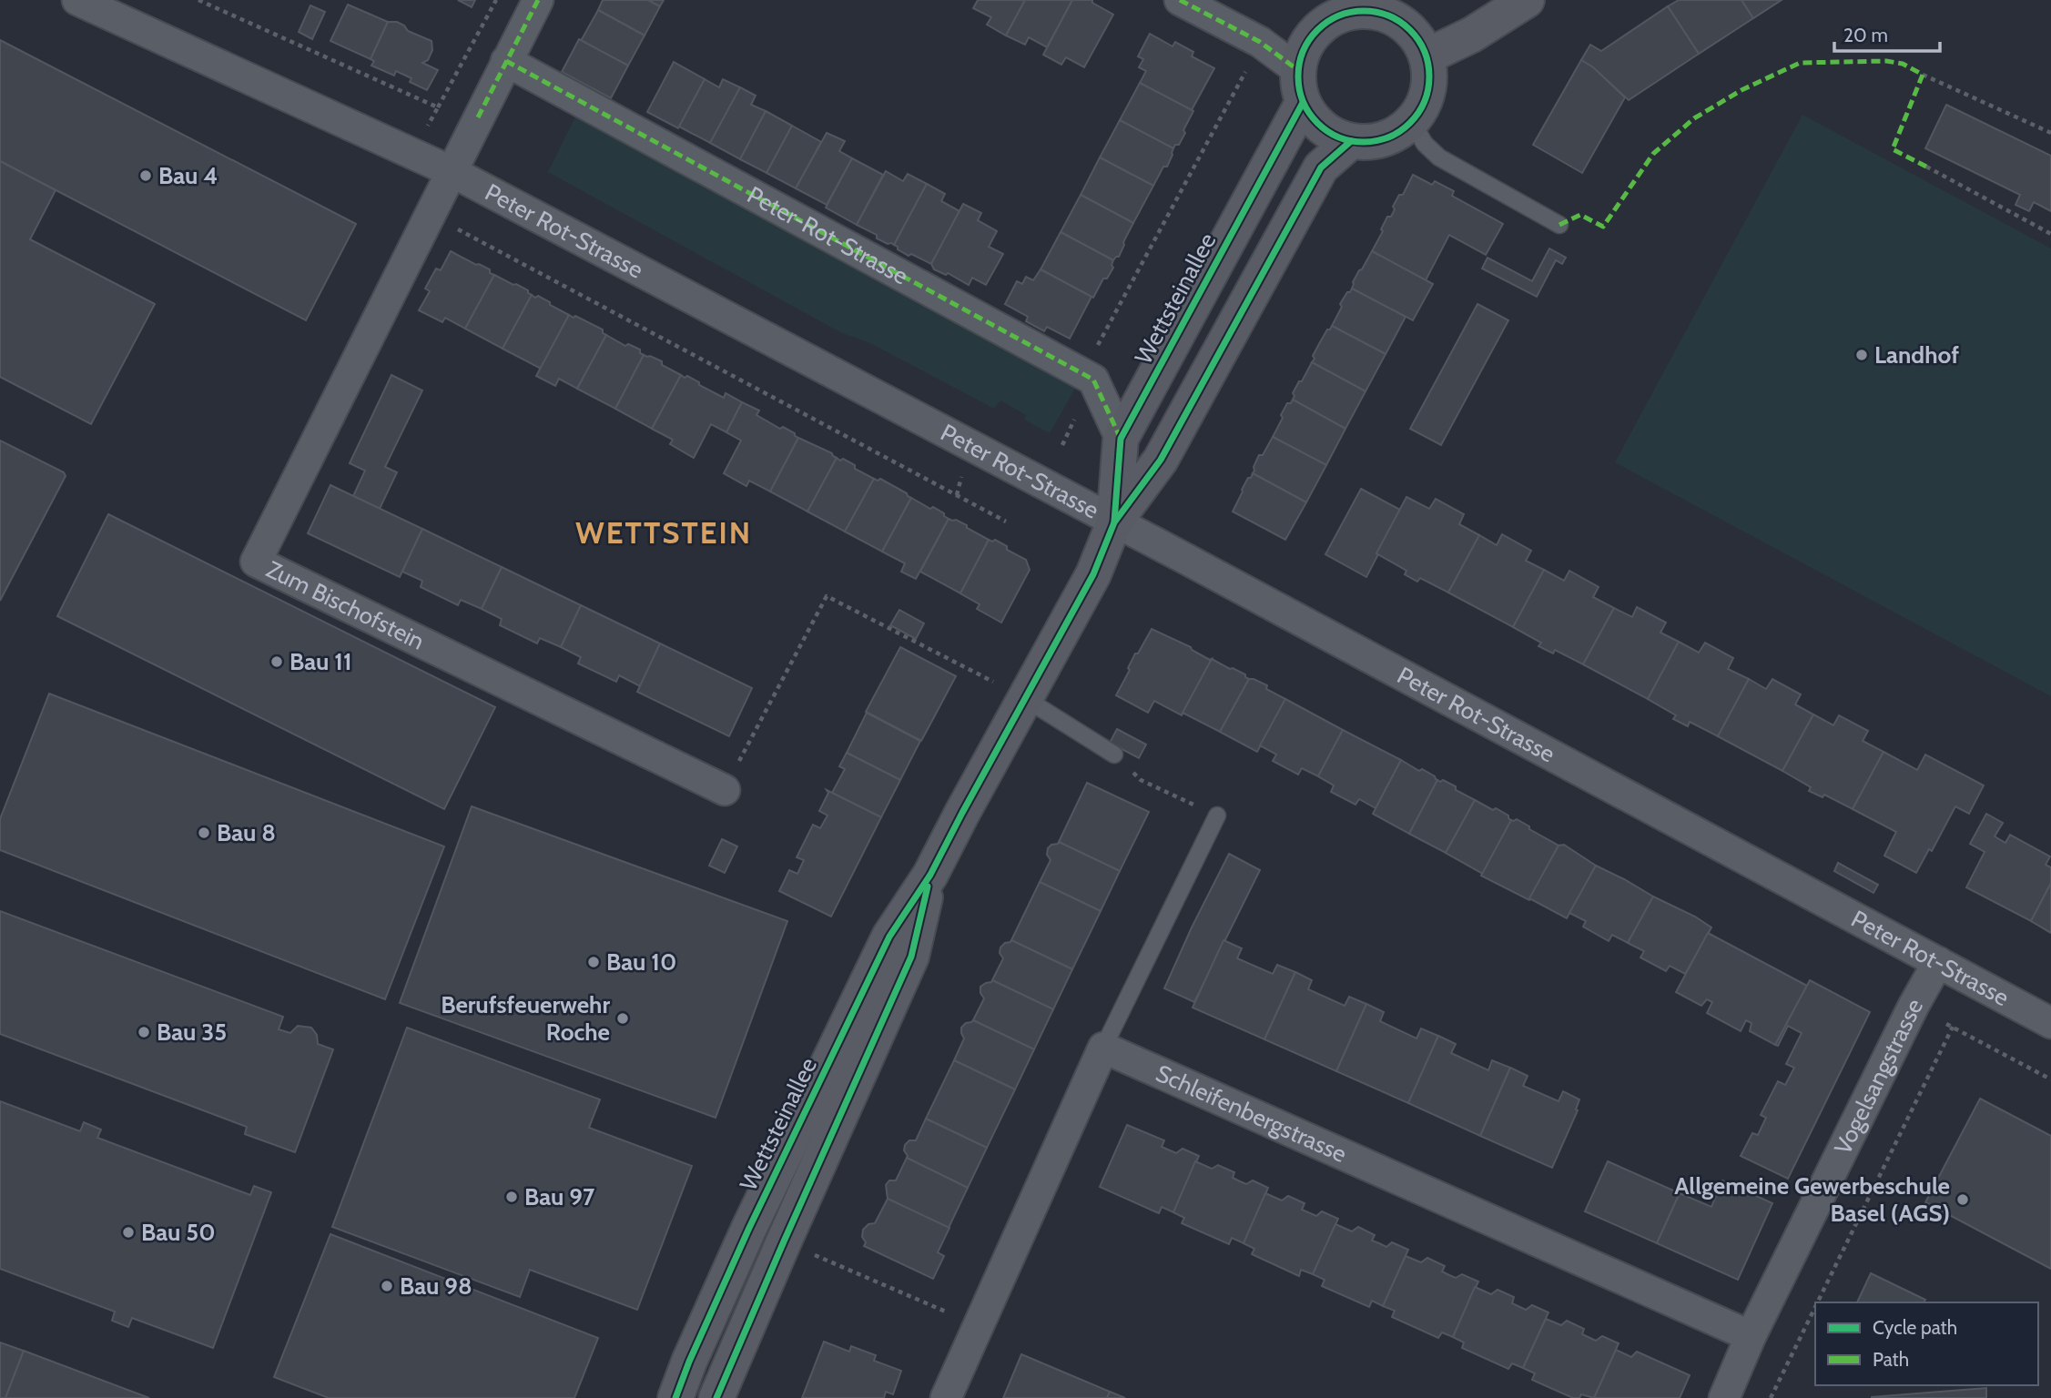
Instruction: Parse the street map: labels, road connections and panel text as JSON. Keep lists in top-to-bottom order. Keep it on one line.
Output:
{"streets":{"main road":["Wettsteinallee"],"street":["Peter Rot-Strasse","Peter-Rot-Strasse","Zum Bischofstein","Vogelsangstrasse","Schleifenbergstrasse"]},"crossings":[["Peter Rot-Strasse","Wettsteinallee"],["Peter Rot-Strasse","Zum Bischofstein"],["Peter Rot-Strasse","Vogelsangstrasse"],["Peter-Rot-Strasse","Zum Bischofstein"],["Vogelsangstrasse","Schleifenbergstrasse"]],"districts":["WETTSTEIN"],"places":["Bau 4","Landhof","Bau 11","Bau 8","Bau 10","Berufsfeuerwehr Roche","Bau 35","Bau 97","Allgemeine Gewerbeschule Basel (AGS)","Bau 50","Bau 98"],"legend":["Cycle path","Path"],"scale_bar":"20 m"}
